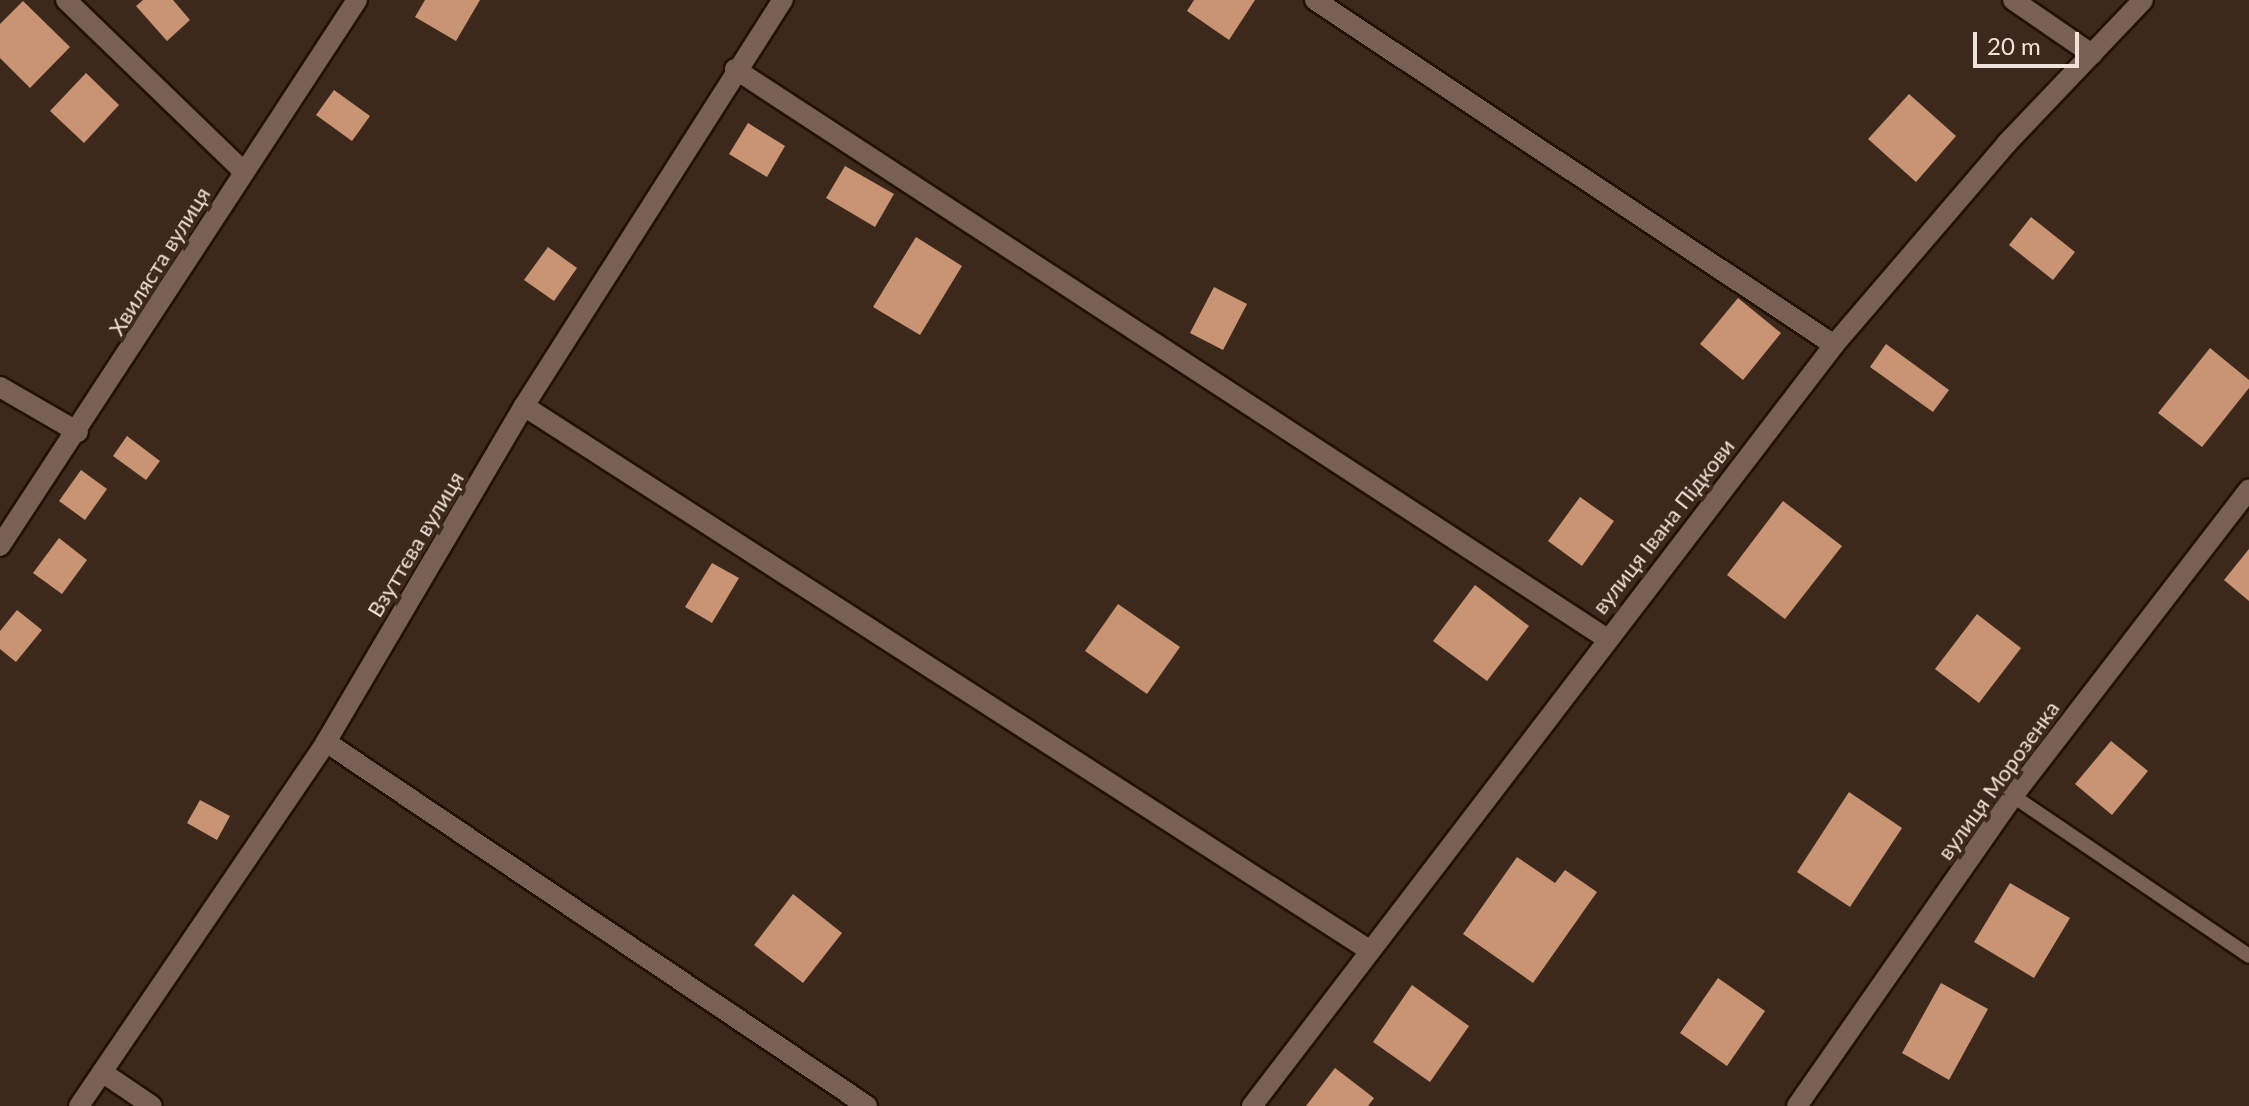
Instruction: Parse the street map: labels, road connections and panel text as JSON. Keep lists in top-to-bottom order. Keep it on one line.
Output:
{"streets":{"street":["Хвиляста вулиця","вулиця Івана Підкови","Взуттєва вулиця","вулиця Морозенка"]},"scale_bar":"20 m"}
